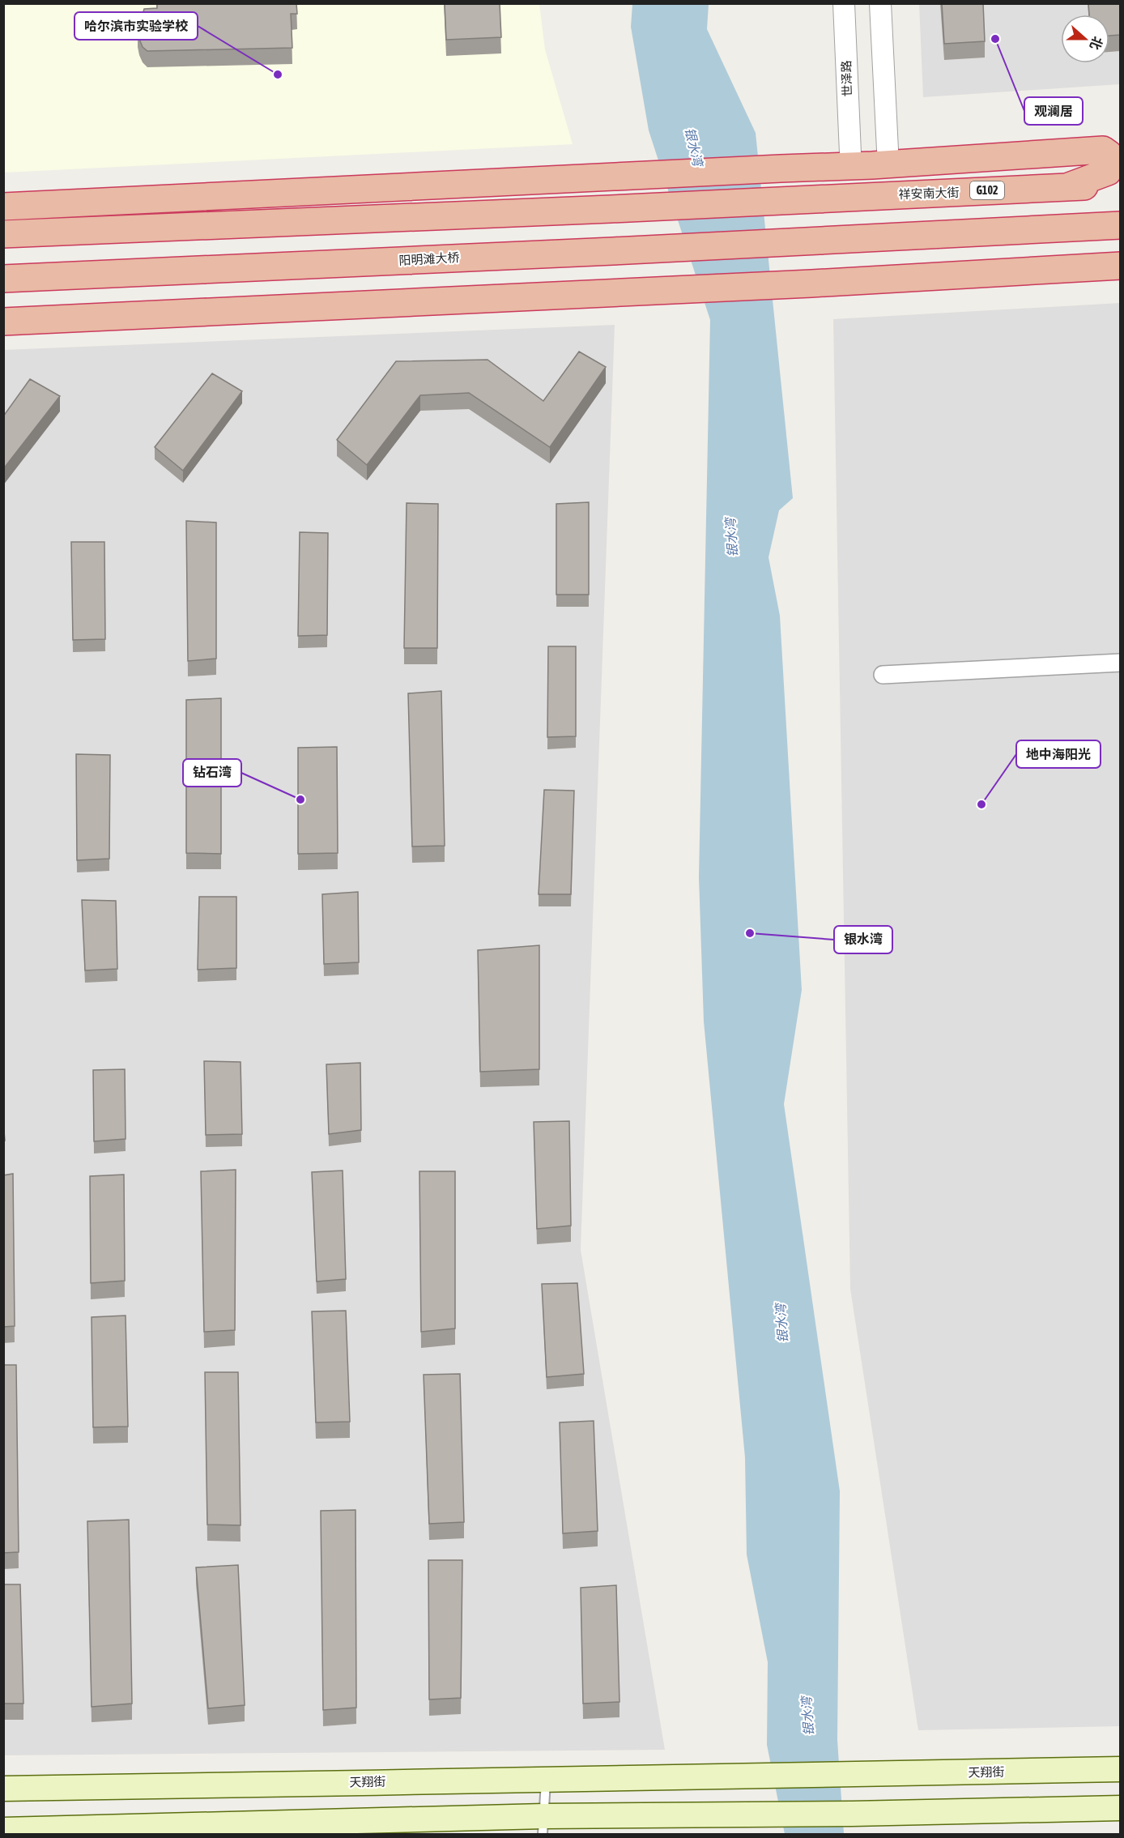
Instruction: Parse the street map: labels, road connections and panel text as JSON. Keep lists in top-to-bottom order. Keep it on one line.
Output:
{"streets":{"highway":["G102","祥安南大街","阳明滩大桥"],"main road":["天翔街"],"street":["世泽路"]},"water":["银水湾"],"places":["观澜居","哈尔滨市实验学校","钻石湾","地中海阳光","银水湾"],"north":"right"}
